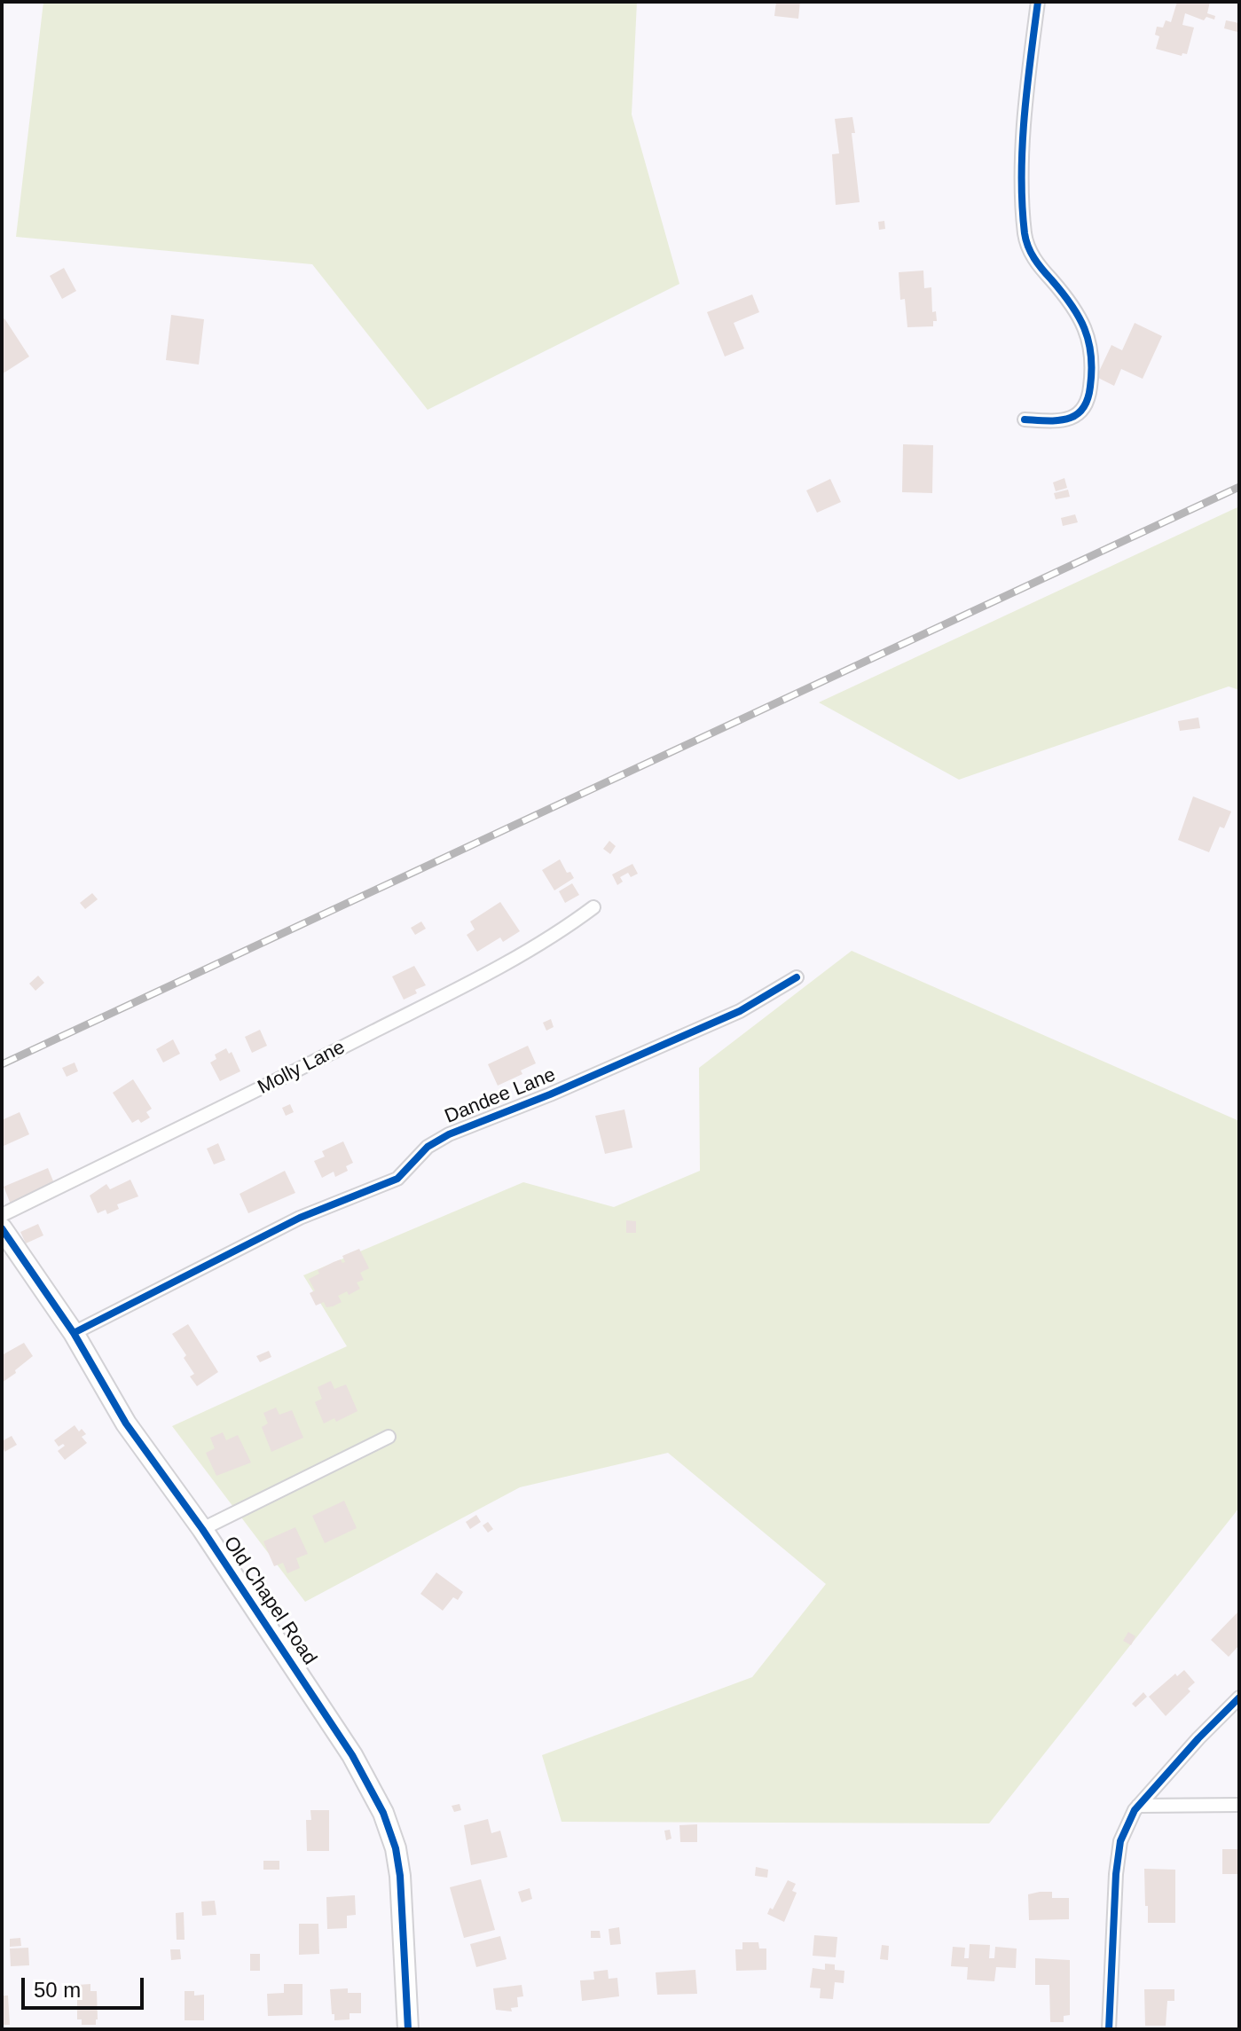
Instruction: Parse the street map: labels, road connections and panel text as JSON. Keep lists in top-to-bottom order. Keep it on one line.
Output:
{"streets":{"street":["Molly Lane","Dandee Lane","Old Chapel Road"]},"crossings":[["Dandee Lane","Old Chapel Road"]],"scale_bar":"50 m"}
